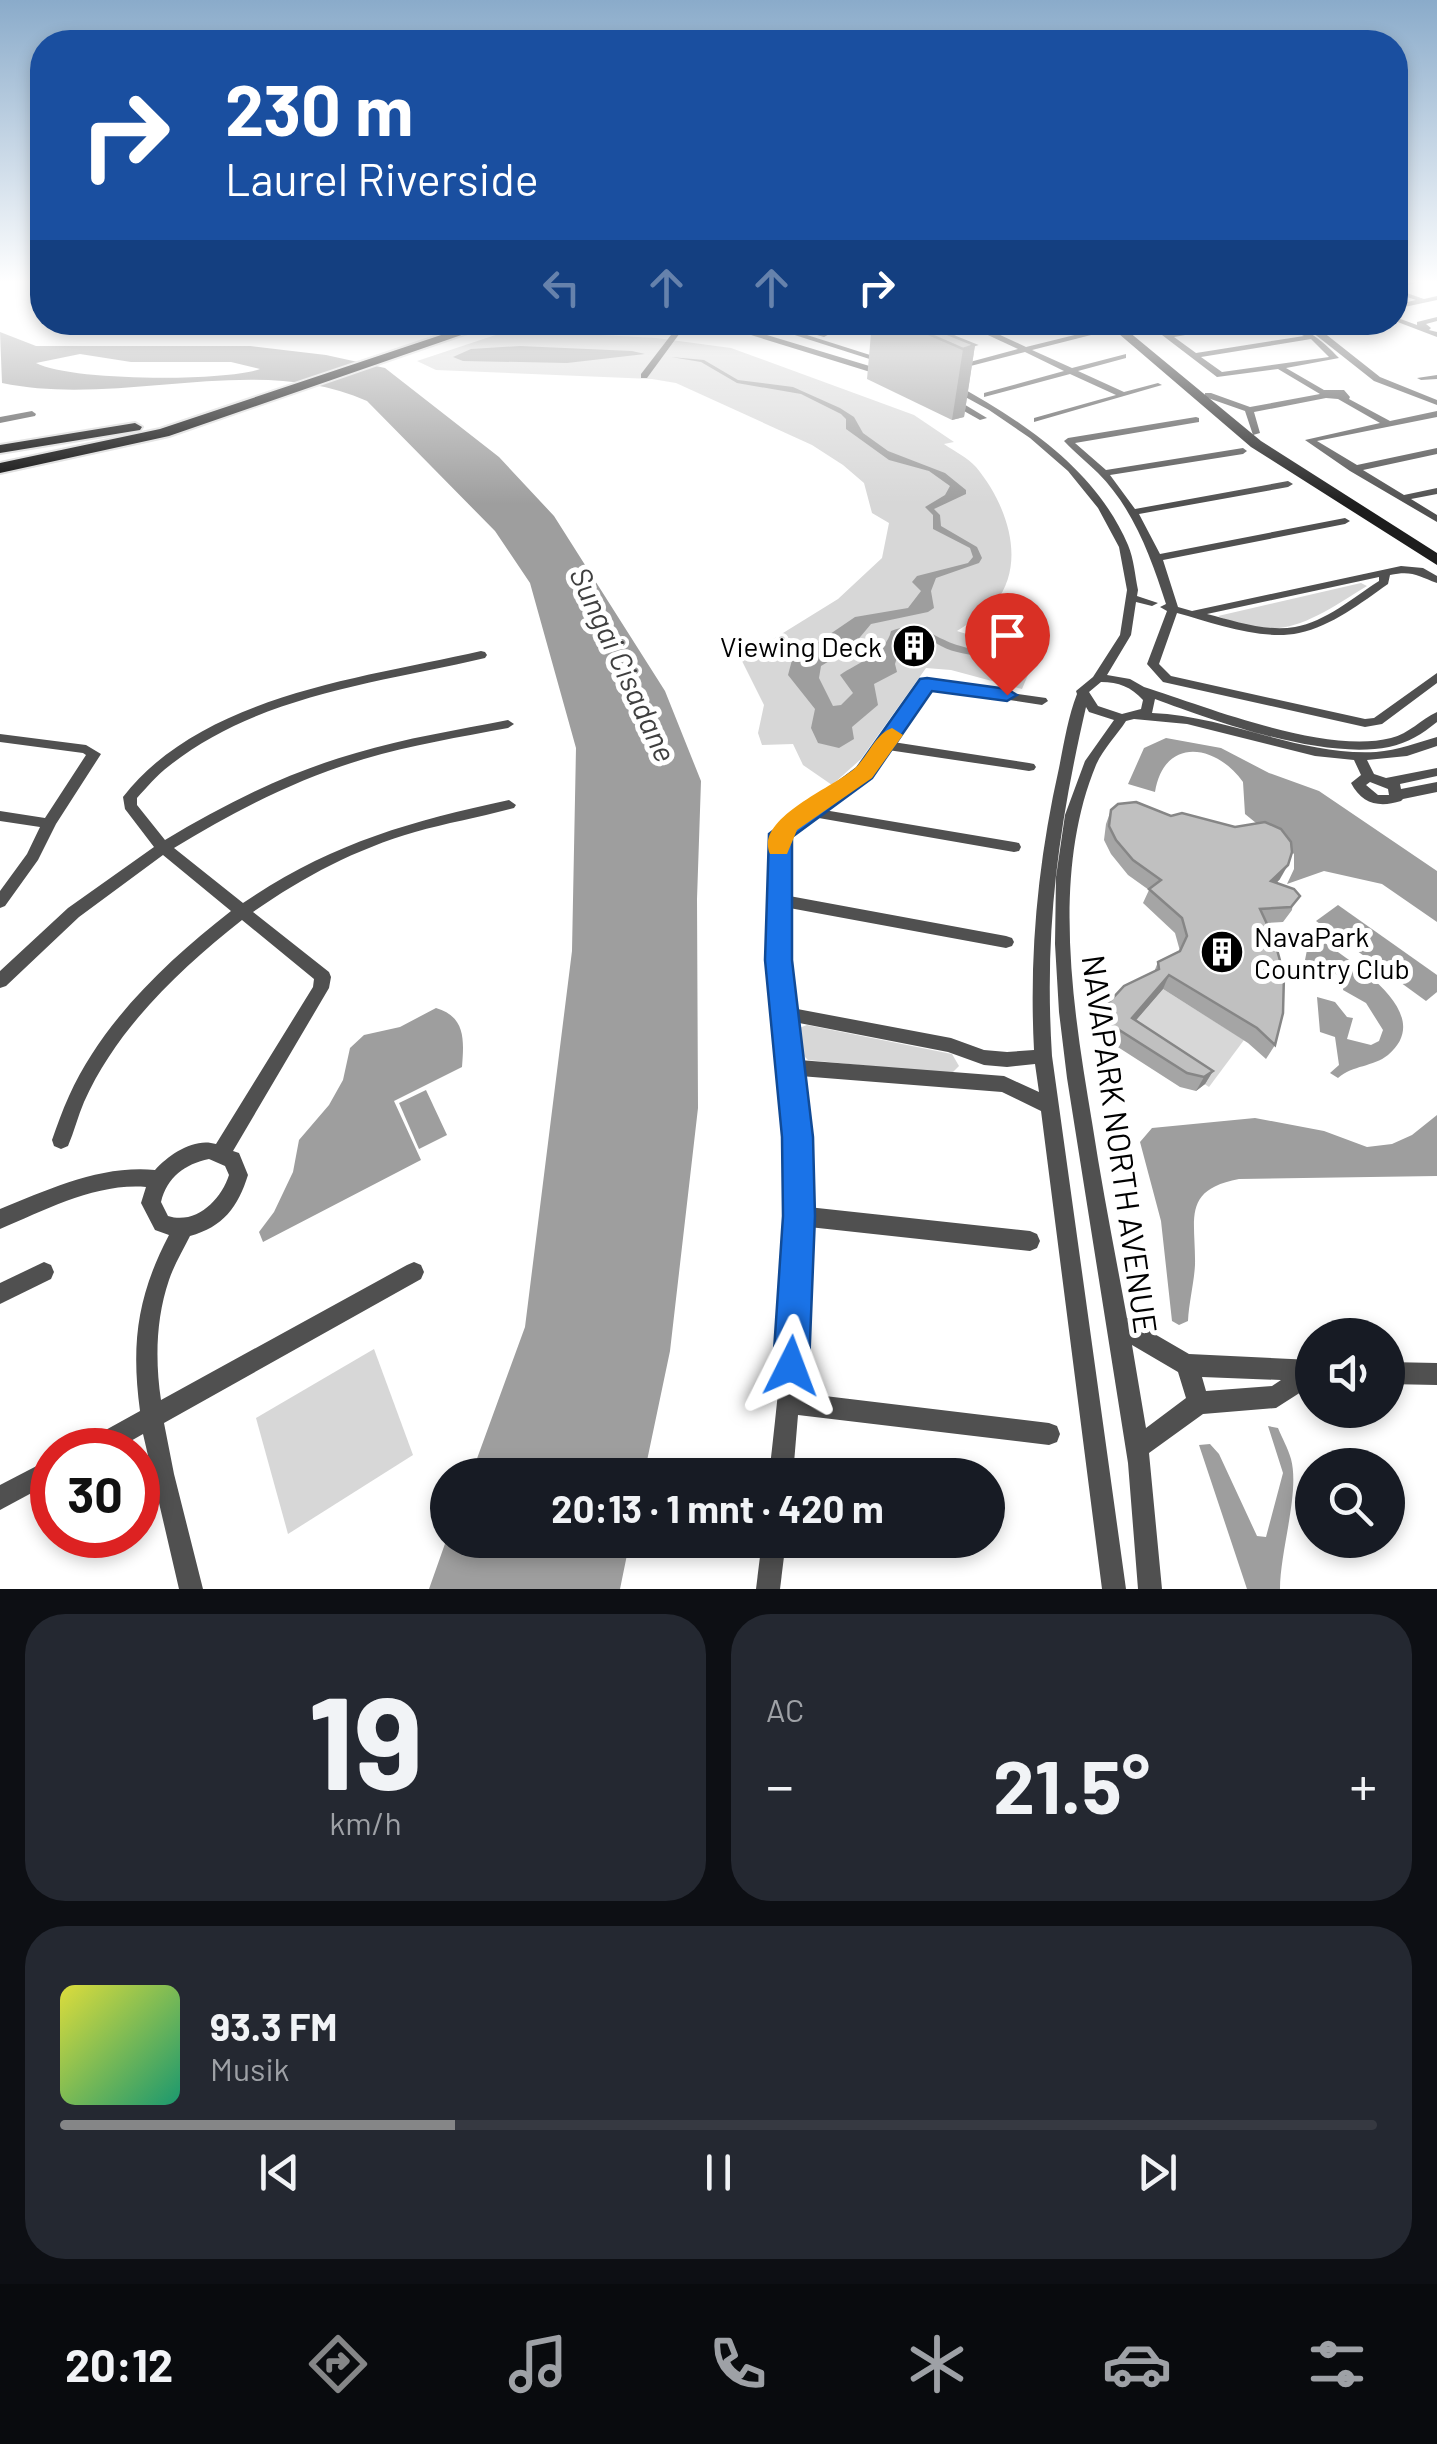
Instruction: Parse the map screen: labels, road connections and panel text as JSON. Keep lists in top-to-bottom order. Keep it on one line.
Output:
{"streets":{"street":["NAVAPARK NORTH AVENUE"]},"water":["Sungai Cisadane"],"places":{"building":["Viewing Deck","NavaPark Country Club"]},"page":{"turn":["230 m","Laurel Riverside"],"limit":"30","trip":"20:13 · 1 mnt · 420 m","tile":[["19","km/h"],"AC"],"heat":["−","21.5°","+"],"song":["93.3 FM","Musik"],"tabs":"20:12"}}
